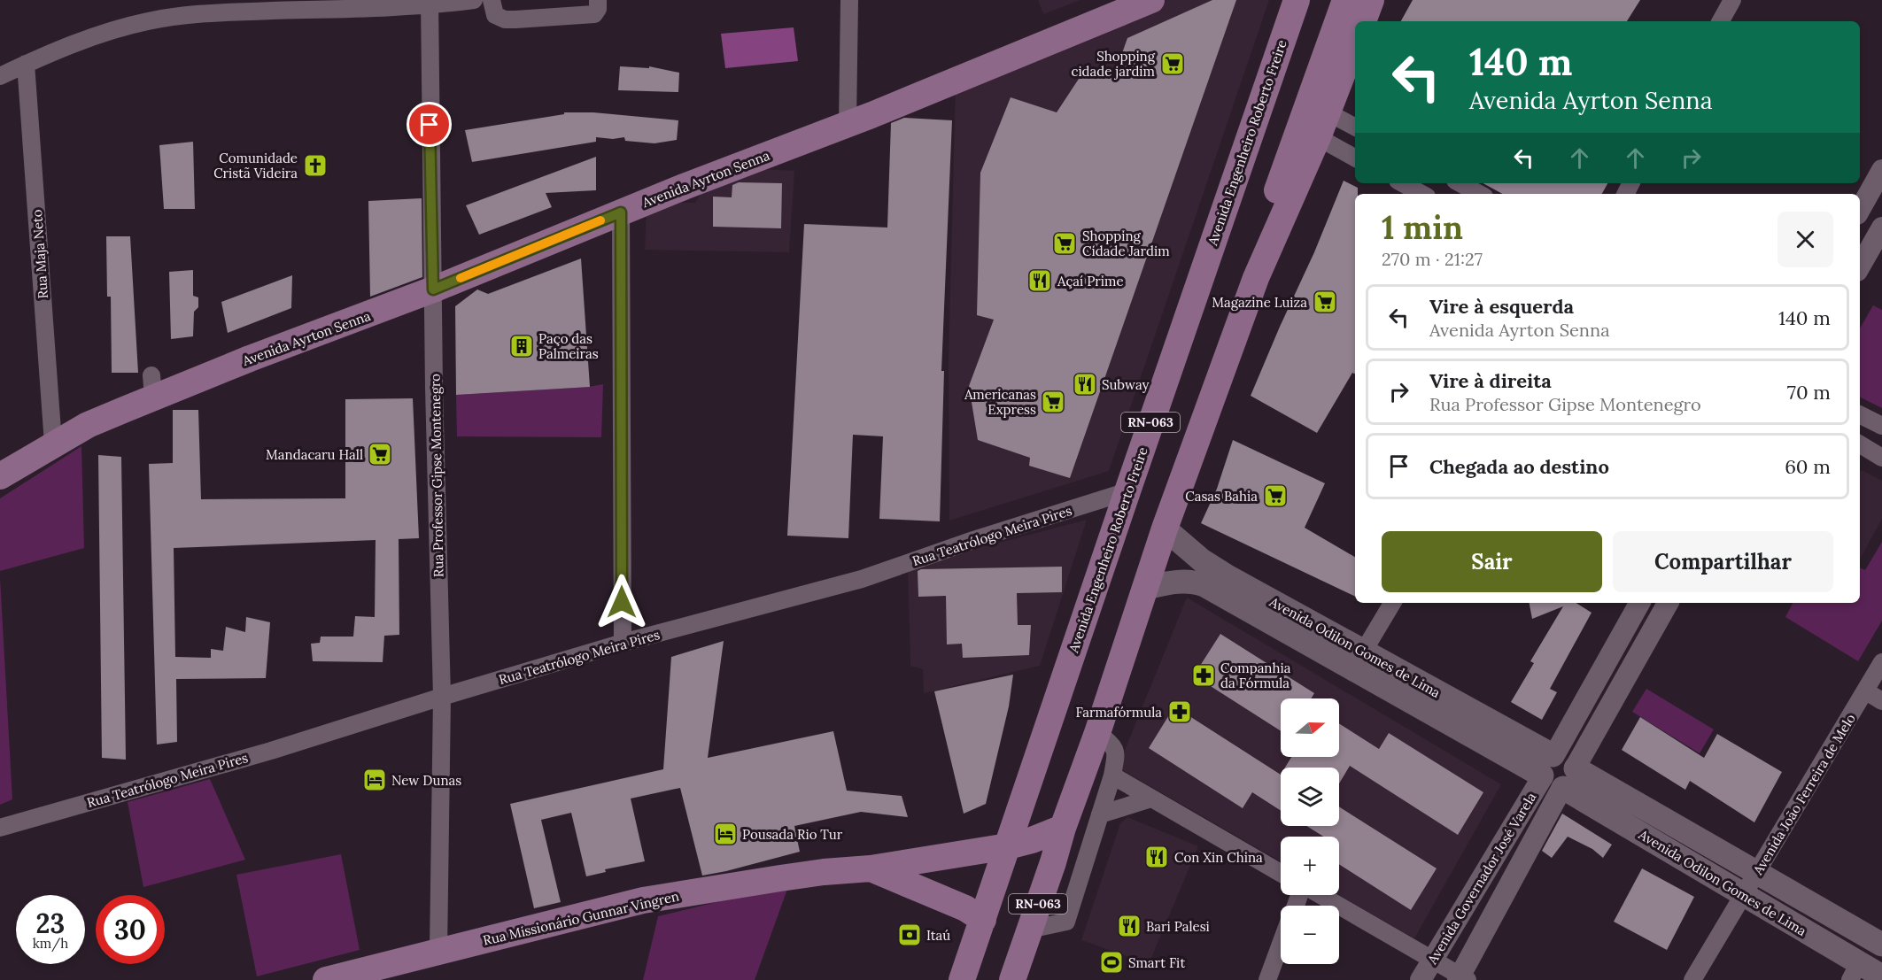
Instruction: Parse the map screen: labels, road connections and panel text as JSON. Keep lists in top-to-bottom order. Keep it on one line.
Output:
{"streets":{"main road":["Avenida Engenheiro Roberto Freire","Avenida Ayrton Senna","RN-063","Avenida Odilon Gomes de Lima","Rua Missionário Gunnar Vingren"],"street":["Rua Maja Neto","Rua Professor Gipse Montenegro","Rua Teatrólogo Meira Pires","Avenida João Ferreira de Melo","Avenida Governador José Varela"]},"crossings":[["Avenida Engenheiro Roberto Freire","Rua Teatrólogo Meira Pires"],["Avenida Engenheiro Roberto Freire","Rua Missionário Gunnar Vingren"],["Avenida Ayrton Senna","Rua Maja Neto"],["Avenida Ayrton Senna","Rua Professor Gipse Montenegro"],["RN-063","Avenida Odilon Gomes de Lima"],["RN-063","Rua Missionário Gunnar Vingren"],["Rua Professor Gipse Montenegro","Rua Teatrólogo Meira Pires"],["Rua Professor Gipse Montenegro","Rua Missionário Gunnar Vingren"],["Avenida Odilon Gomes de Lima","Avenida João Ferreira de Melo"],["Avenida Odilon Gomes de Lima","Avenida Governador José Varela"]],"places":{"supermarket":["Shopping cidade jardim","Shopping Cidade Jardim","Magazine Luiza","Americanas Express","Mandacaru Hall","Casas Bahia"],"church":["Comunidade Cristã Videira"],"restaurant":["Açaí Prime","Subway","Con Xin China","Bari Palesi"],"building":["Paço das Palmeiras"],"pharmacy":["Companhia da Fórmula","Farmafórmula"],"hotel":["New Dunas","Pousada Rio Tur"],"bank":["Itaú"],"sports":["Smart Fit"]},"north":"right","page":{"turn":["140 m","Avenida Ayrton Senna"],"heading":["1 min","270 m · 21:27"],"list":[{"name":"Vire à esquerda","note":"Avenida Ayrton Senna","value":"140 m"},{"name":"Vire à direita","note":"Rua Professor Gipse Montenegro","value":"70 m"},{"name":"Chegada ao destino","value":"60 m"}],"buttons":["Sair","Compartilhar"],"map_buttons":["+","−"],"speed":"23 km/h","limit":"30"}}
